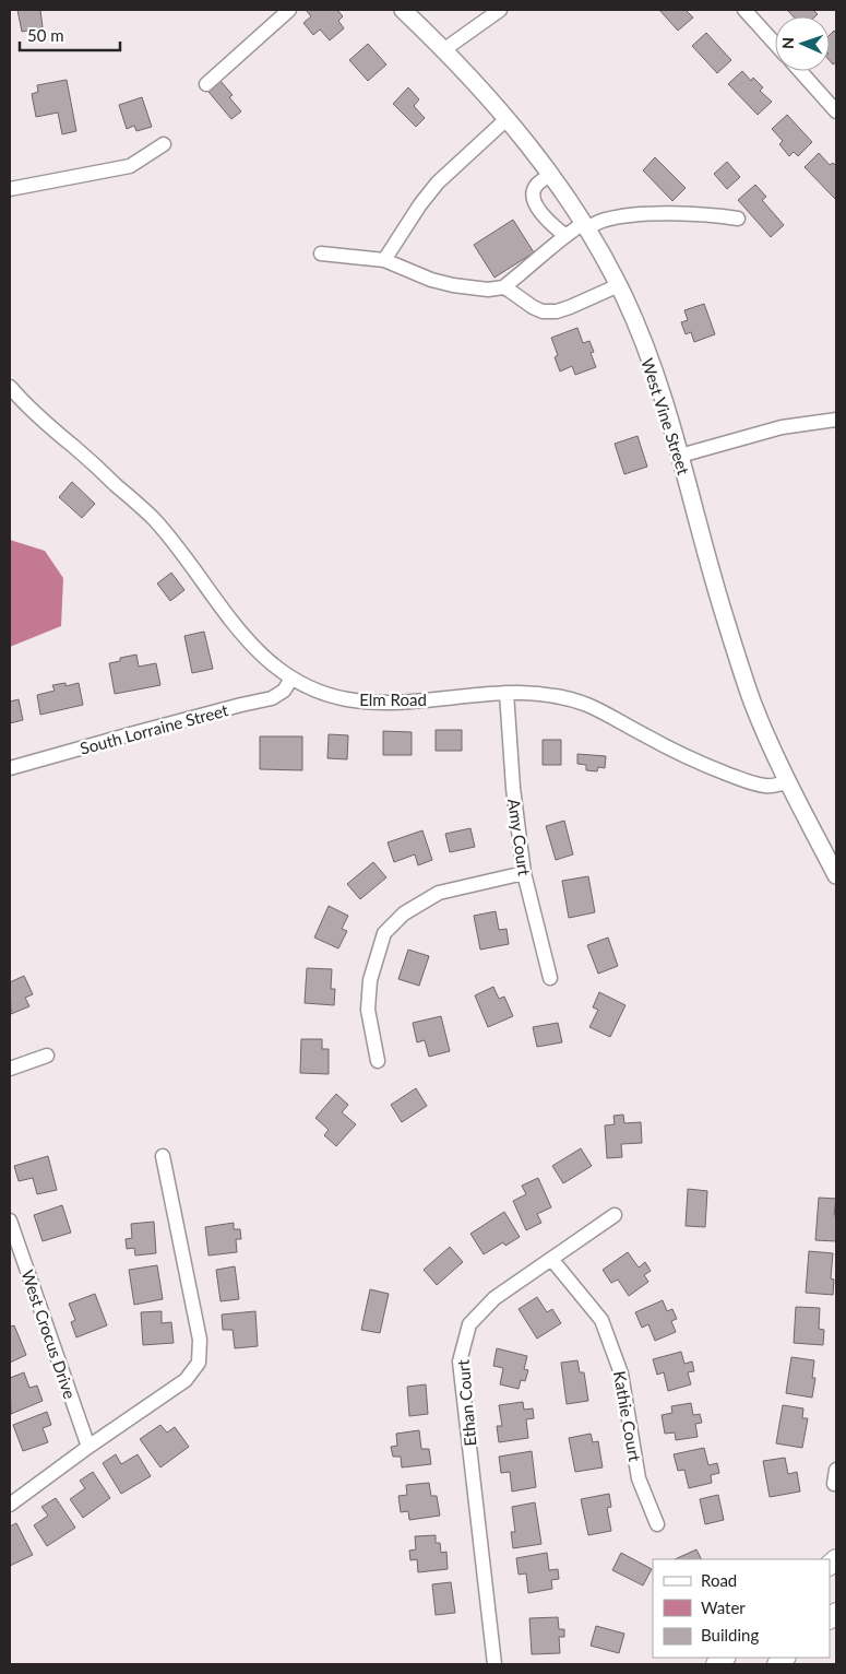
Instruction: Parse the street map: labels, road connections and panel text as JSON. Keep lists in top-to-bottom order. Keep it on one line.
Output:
{"streets":{"main road":["West Vine Street"],"street":["Elm Road","South Lorraine Street","Amy Court","West Crocus Drive","Ethan Court","Kathie Court"]},"crossings":[["West Vine Street","Elm Road"],["Elm Road","South Lorraine Street"],["Elm Road","Amy Court"],["Ethan Court","Kathie Court"]],"legend":["Road","Water","Building"],"scale_bar":"50 m","north":"left"}
